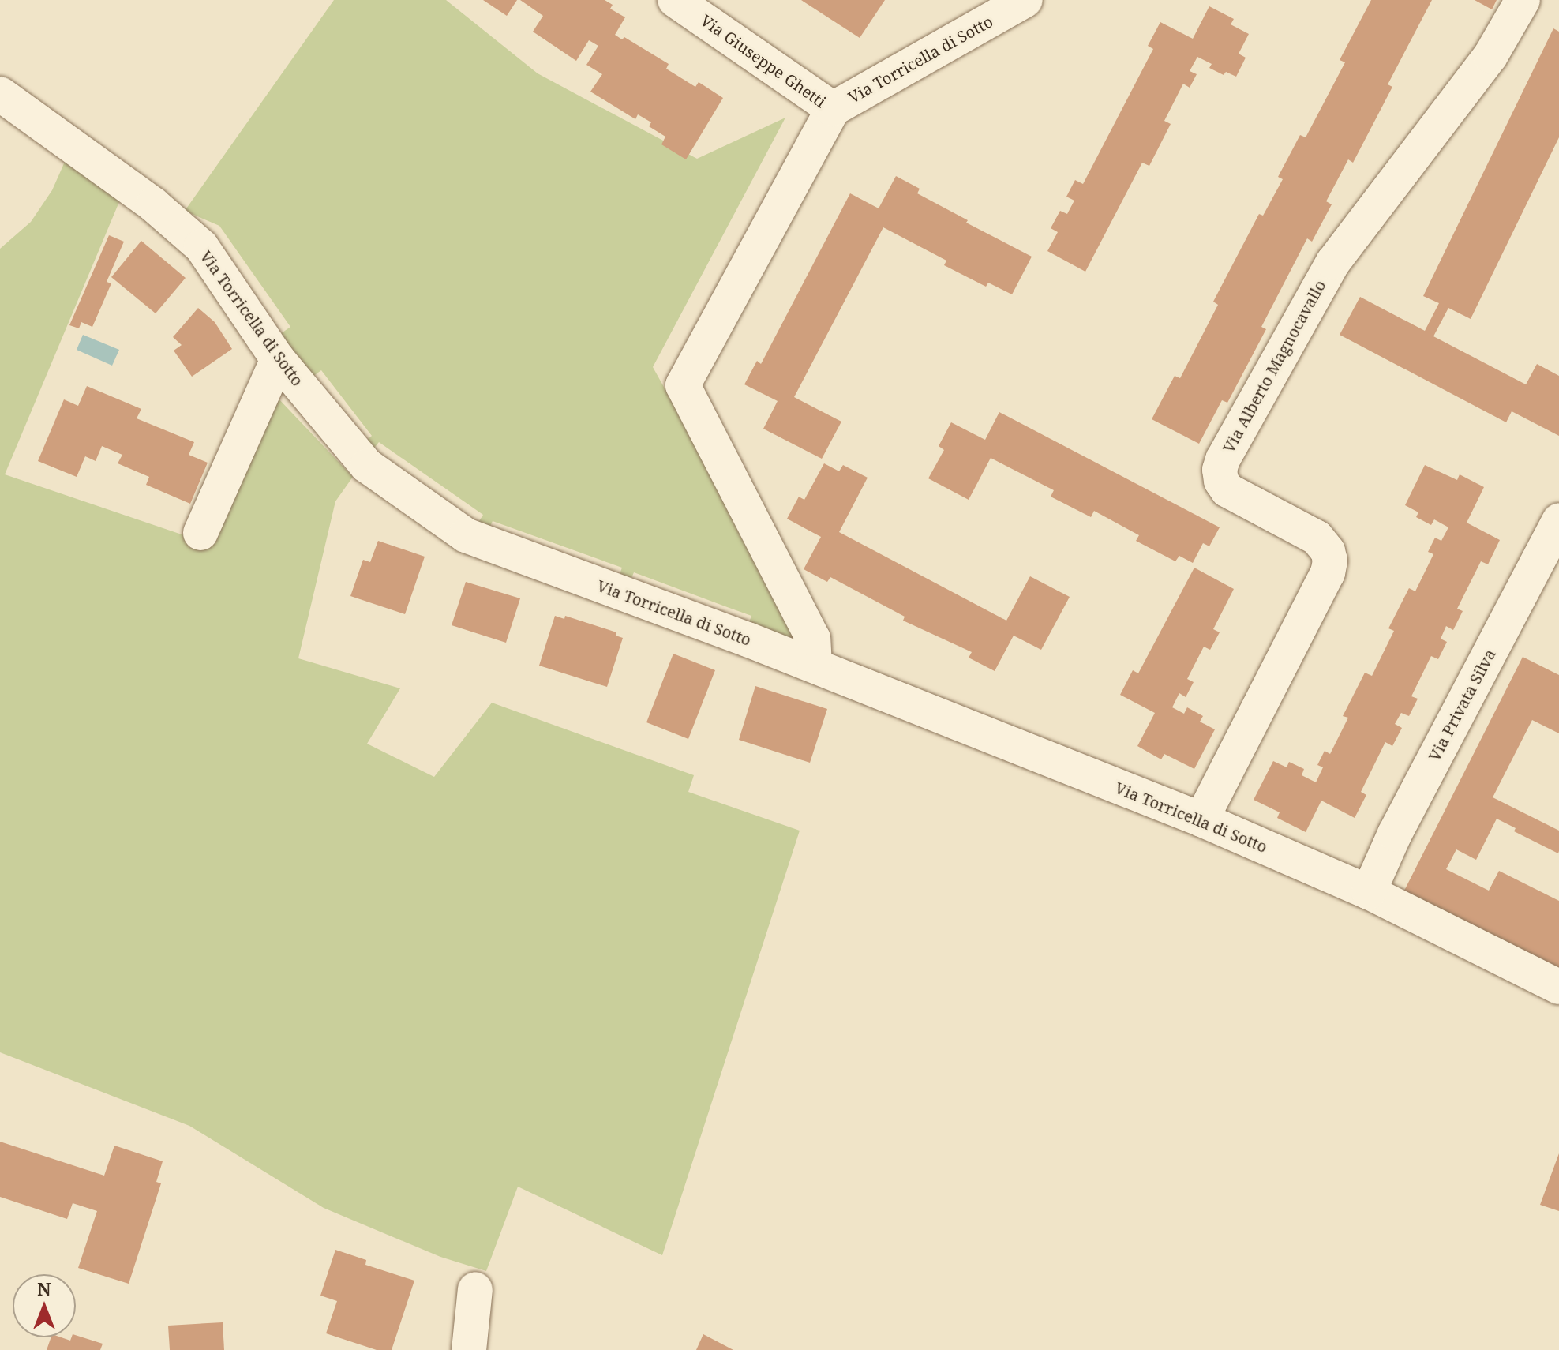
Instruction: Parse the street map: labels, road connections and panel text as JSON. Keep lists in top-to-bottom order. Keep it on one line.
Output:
{"streets":{"street":["Via Torricella di Sotto","Via Giuseppe Ghetti","Via Alberto Magnocavallo","Via Privata Silva"]},"crossings":[["Via Torricella di Sotto","Via Giuseppe Ghetti"],["Via Torricella di Sotto","Via Alberto Magnocavallo"],["Via Torricella di Sotto","Via Privata Silva"]],"north":"top"}
